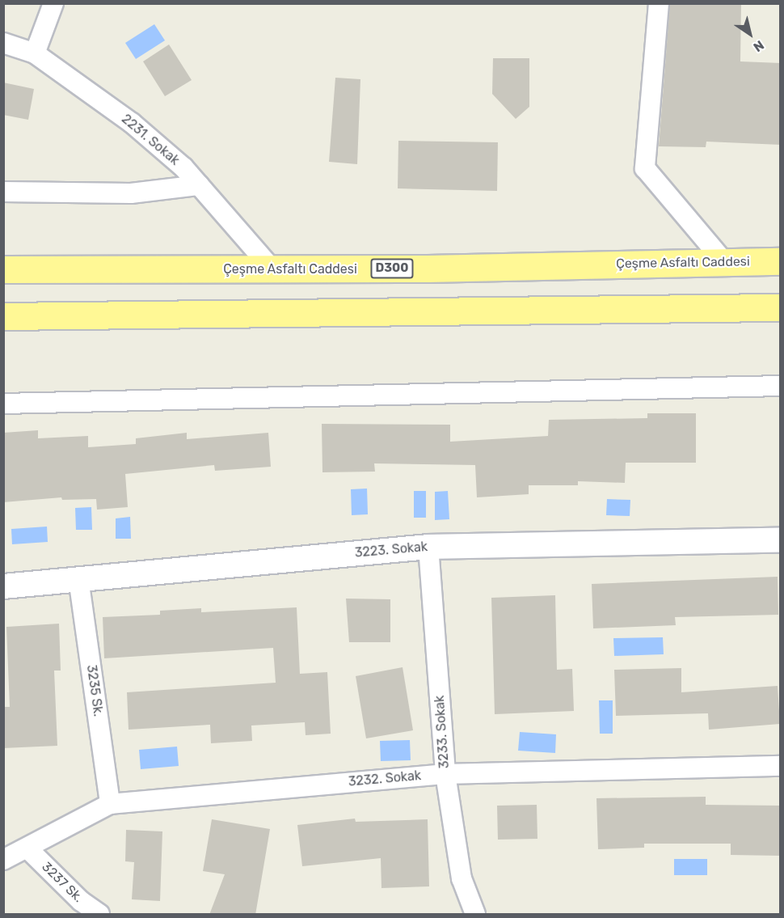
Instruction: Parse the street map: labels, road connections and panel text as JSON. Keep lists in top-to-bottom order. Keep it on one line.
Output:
{"streets":{"highway":["Çeşme Asfaltı Caddesi","D300"],"street":["2231. Sokak","3223. Sokak","3235 Sk.","3233. Sokak","3232. Sokak","3237 Sk."]},"crossings":[["2231. Sokak","Çeşme Asfaltı Caddesi"],["3223. Sokak","3235 Sk."],["3223. Sokak","3233. Sokak"],["3235 Sk.","3232. Sokak"],["3233. Sokak","3232. Sokak"],["3232. Sokak","3237 Sk."]],"north":"bottom right"}
